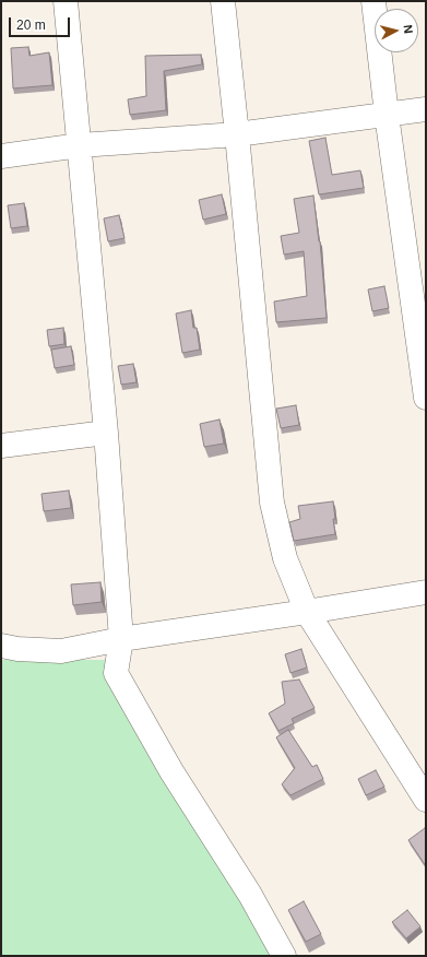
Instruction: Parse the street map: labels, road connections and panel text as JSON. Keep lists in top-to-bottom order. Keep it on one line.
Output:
{"scale_bar":"20 m","north":"right"}
